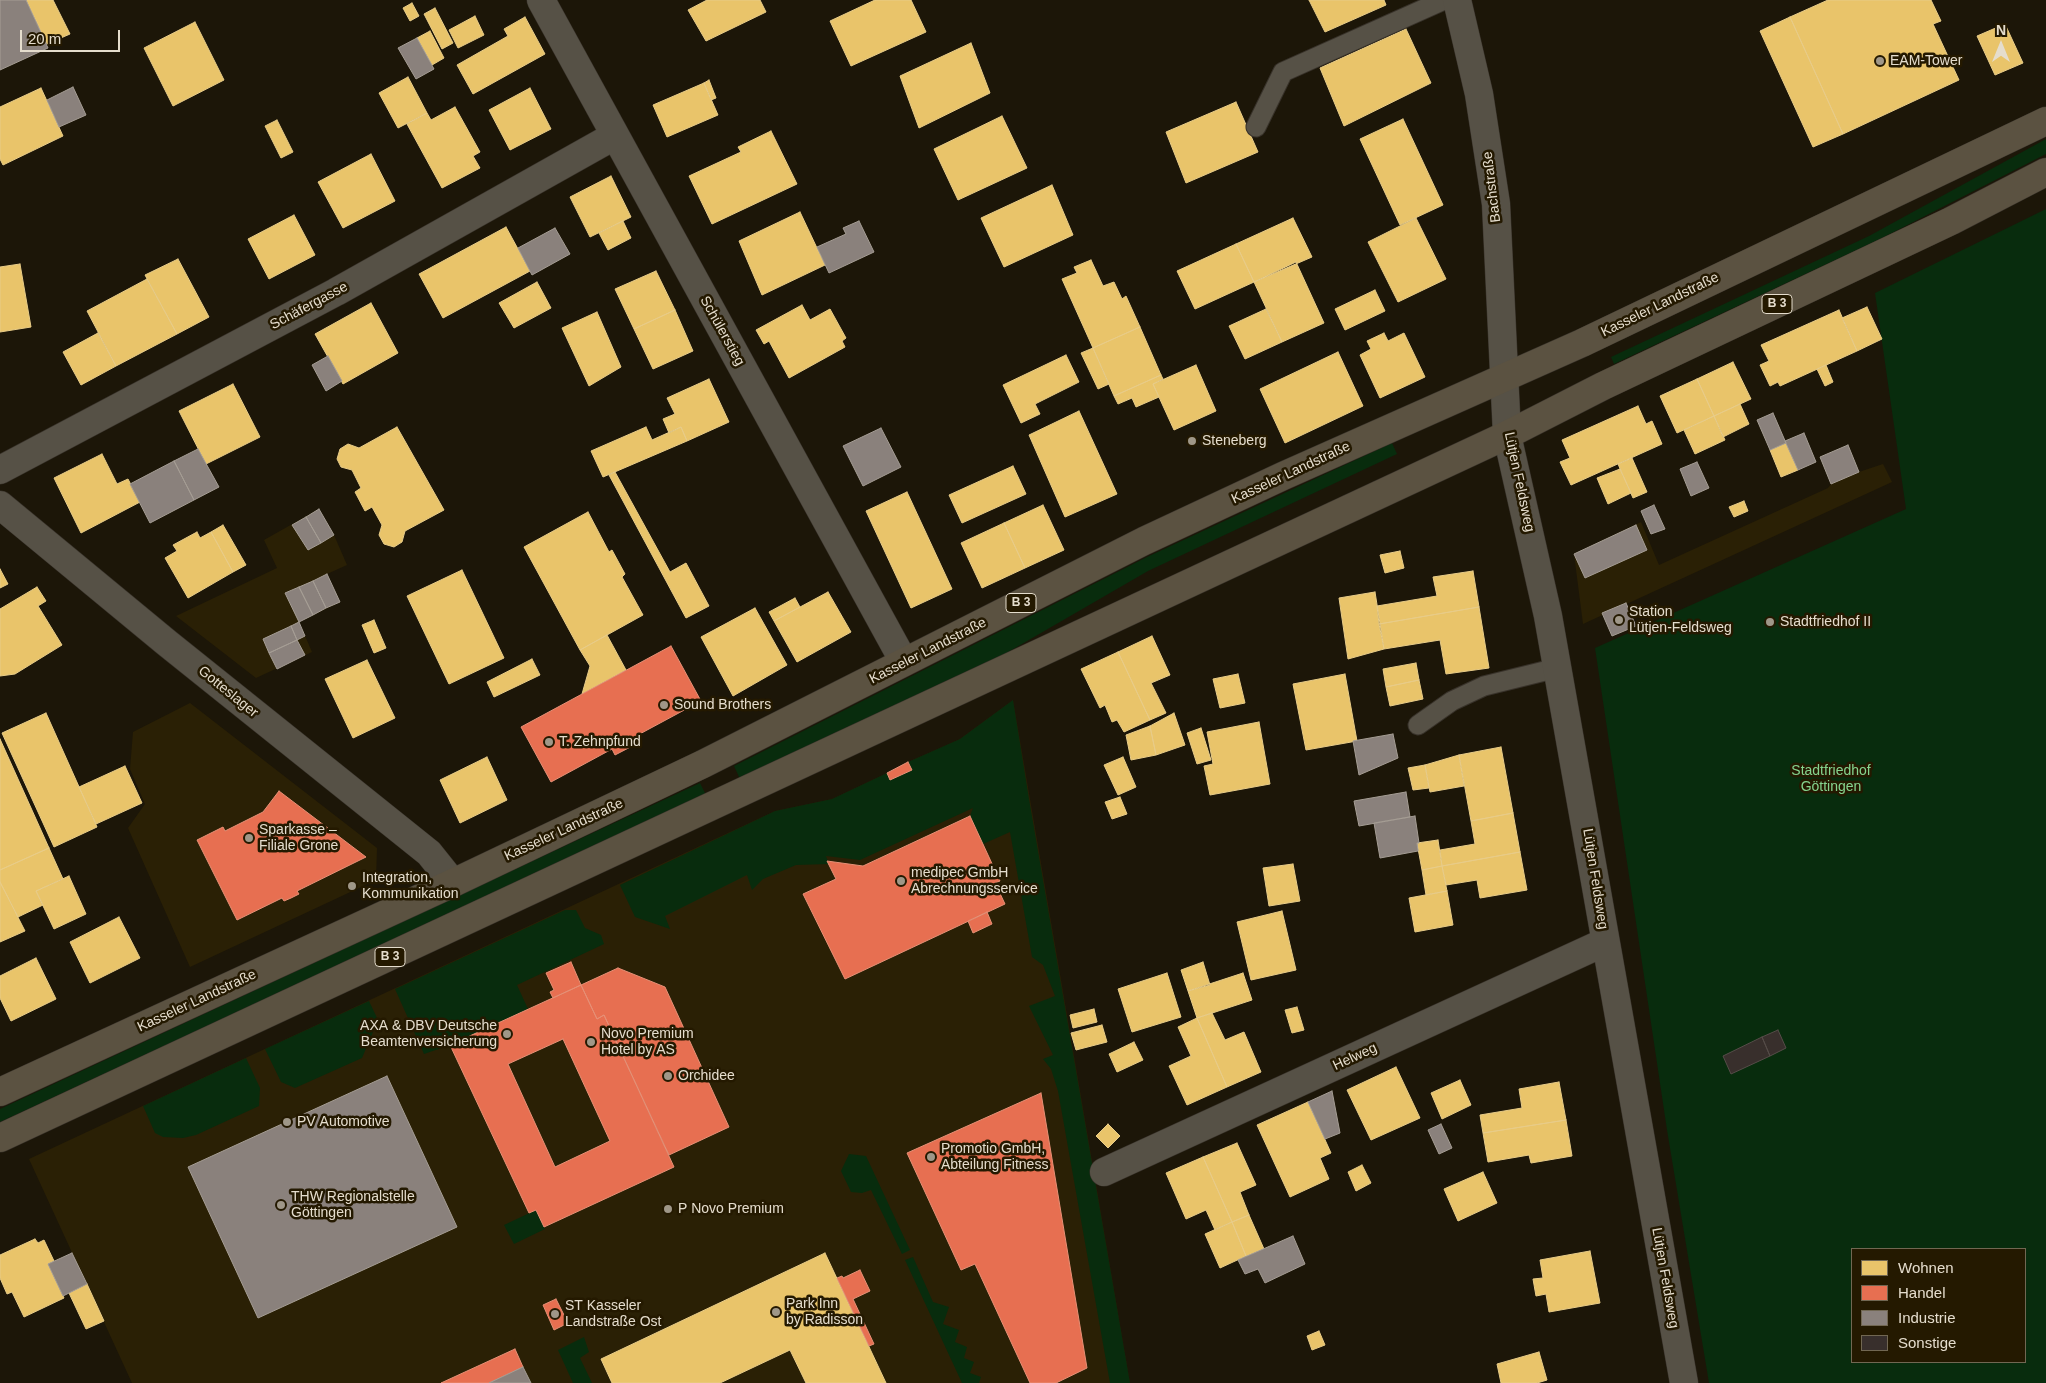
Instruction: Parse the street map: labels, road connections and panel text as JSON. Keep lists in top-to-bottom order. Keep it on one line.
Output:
{"streets":{"main road":["B 3","Kasseler Landstraße"],"street":["Bachstraße","Schäfergasse","Schülerstieg","Lütjen Feldsweg","Gotteslager","Helweg"]},"crossings":[["Bachstraße","Kasseler Landstraße"],["Bachstraße","Lütjen Feldsweg"],["B 3","Lütjen Feldsweg"],["Kasseler Landstraße","Schülerstieg"],["Kasseler Landstraße","Lütjen Feldsweg"],["Kasseler Landstraße","Gotteslager"],["Schäfergasse","Schülerstieg"],["Lütjen Feldsweg","Helweg"]],"parks":["Stadtfriedhof Göttingen"],"places":["EAM-Tower","Steneberg","Station Lütjen-Feldsweg","Stadtfriedhof II","Sound Brothers","T. Zehnpfund","Sparkasse – Filiale Grone","medipec GmbH Abrechnungsservice","Integration, Kommunikation","AXA & DBV Deutsche Beamtenversicherung","Novo Premium Hotel by AS","Orchidee","PV Automotive","Promotio GmbH, Abteilung Fitness","THW Regionalstelle Göttingen","P Novo Premium","Park Inn by Radisson","ST Kasseler Landstraße Ost"],"legend":["Wohnen","Handel","Industrie","Sonstige"],"scale_bar":"20 m","north":"top"}
